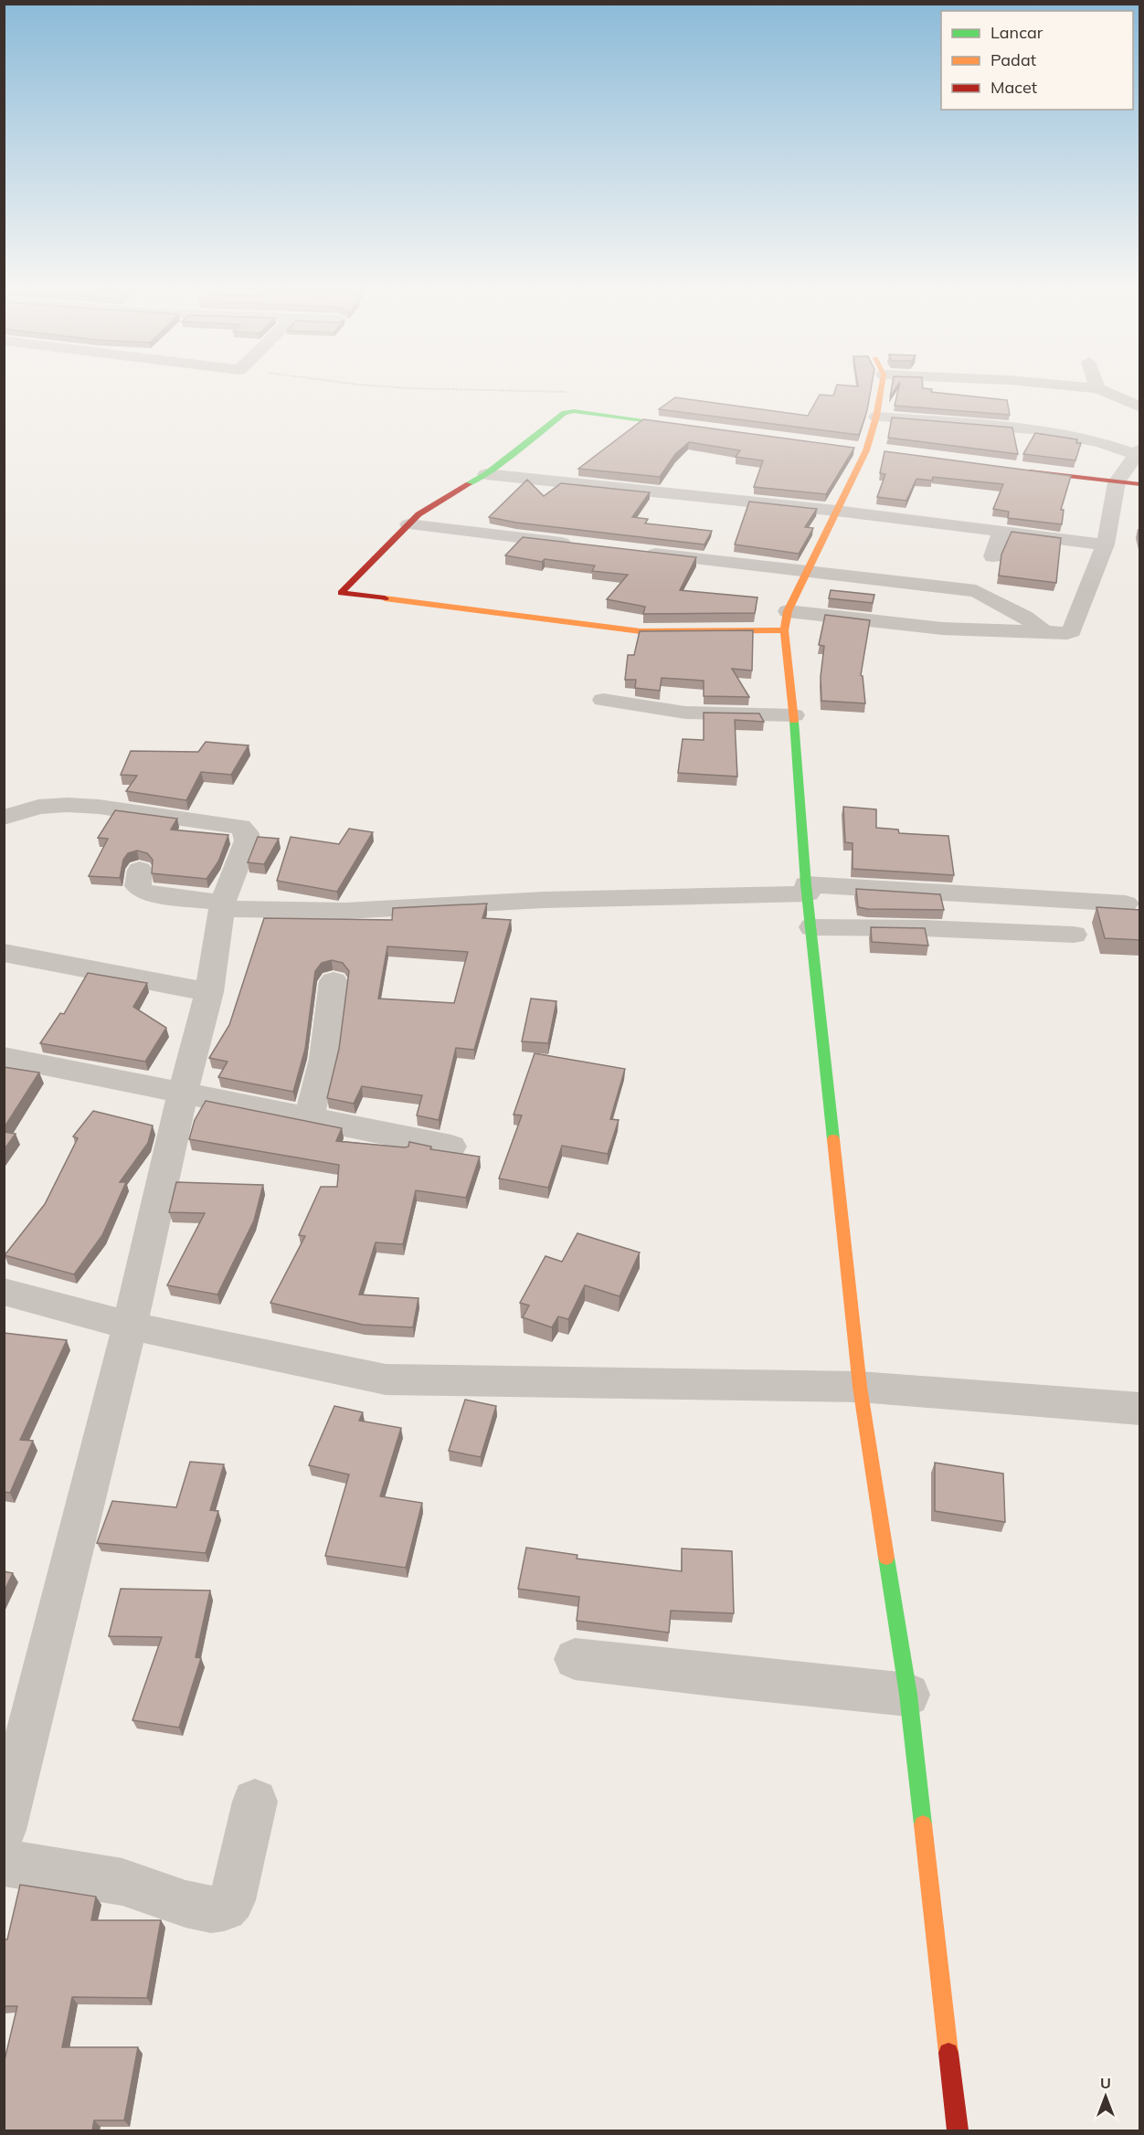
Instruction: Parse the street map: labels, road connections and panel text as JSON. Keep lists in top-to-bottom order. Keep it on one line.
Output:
{"legend":["Lancar","Padat","Macet"],"north":"top"}
